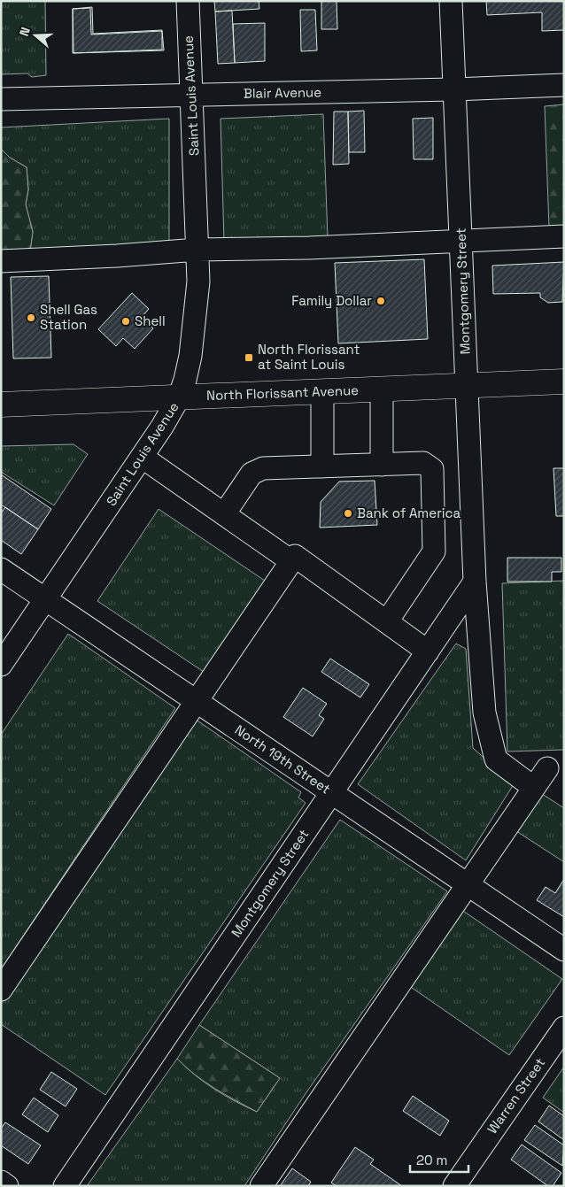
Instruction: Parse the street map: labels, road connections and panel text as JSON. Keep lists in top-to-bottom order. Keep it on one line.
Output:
{"streets":{"main road":["North Florissant Avenue"],"street":["Blair Avenue","Saint Louis Avenue","Montgomery Street","North 19th Street","Warren Street"]},"crossings":[["Blair Avenue","Saint Louis Avenue"],["Blair Avenue","Montgomery Street"],["Saint Louis Avenue","North Florissant Avenue"],["Saint Louis Avenue","North 19th Street"],["Montgomery Street","North Florissant Avenue"],["Montgomery Street","North 19th Street"]],"places":{"other":["Family Dollar","Shell Gas Station","Shell","Bank of America"],"transit":["North Florissant at Saint Louis"]},"scale_bar":"20 m","north":"left"}
